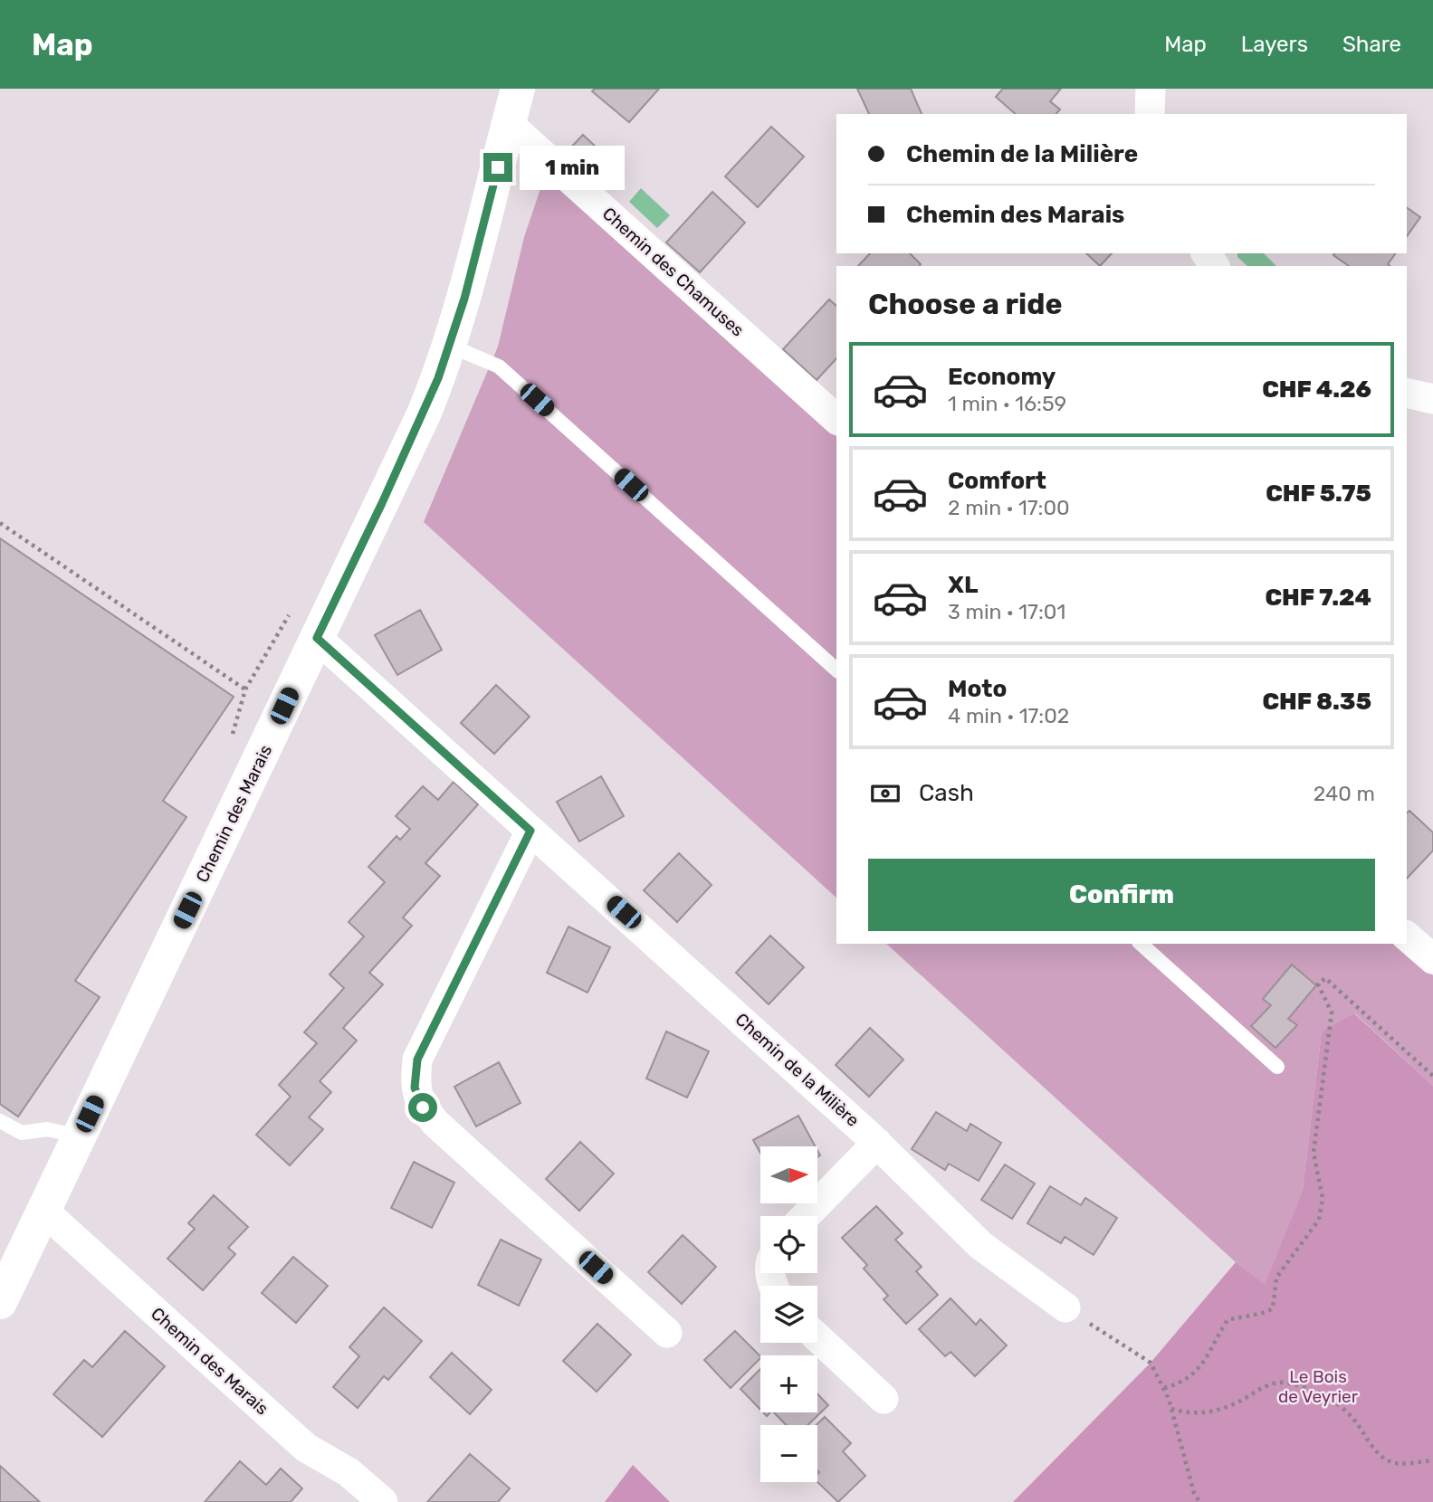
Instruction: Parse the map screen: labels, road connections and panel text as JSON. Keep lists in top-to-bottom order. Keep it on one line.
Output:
{"streets":{"street":["Chemin des Chamuses","Chemin des Marais","Chemin de la Milière"]},"crossings":[["Chemin des Chamuses","Chemin des Marais"],["Chemin des Marais","Chemin de la Milière"]],"parks":["Le Bois de Veyrier"],"north":"right","page":{"header":"Map","nav":["Map","Layers","Share"],"banner":["Chemin de la Milière","Chemin des Marais"],"bubble":"1 min","heading":"Choose a ride","list":[{"name":"Economy","note":"1 min · 16:59","value":"CHF 4.26"},{"name":"Comfort","note":"2 min · 17:00","value":"CHF 5.75"},{"name":"XL","note":"3 min · 17:01","value":"CHF 7.24"},{"name":"Moto","note":"4 min · 17:02","value":"CHF 8.35"}],"pay":["Cash","240 m"],"buttons":"Confirm","map_buttons":["+","−"]}}
